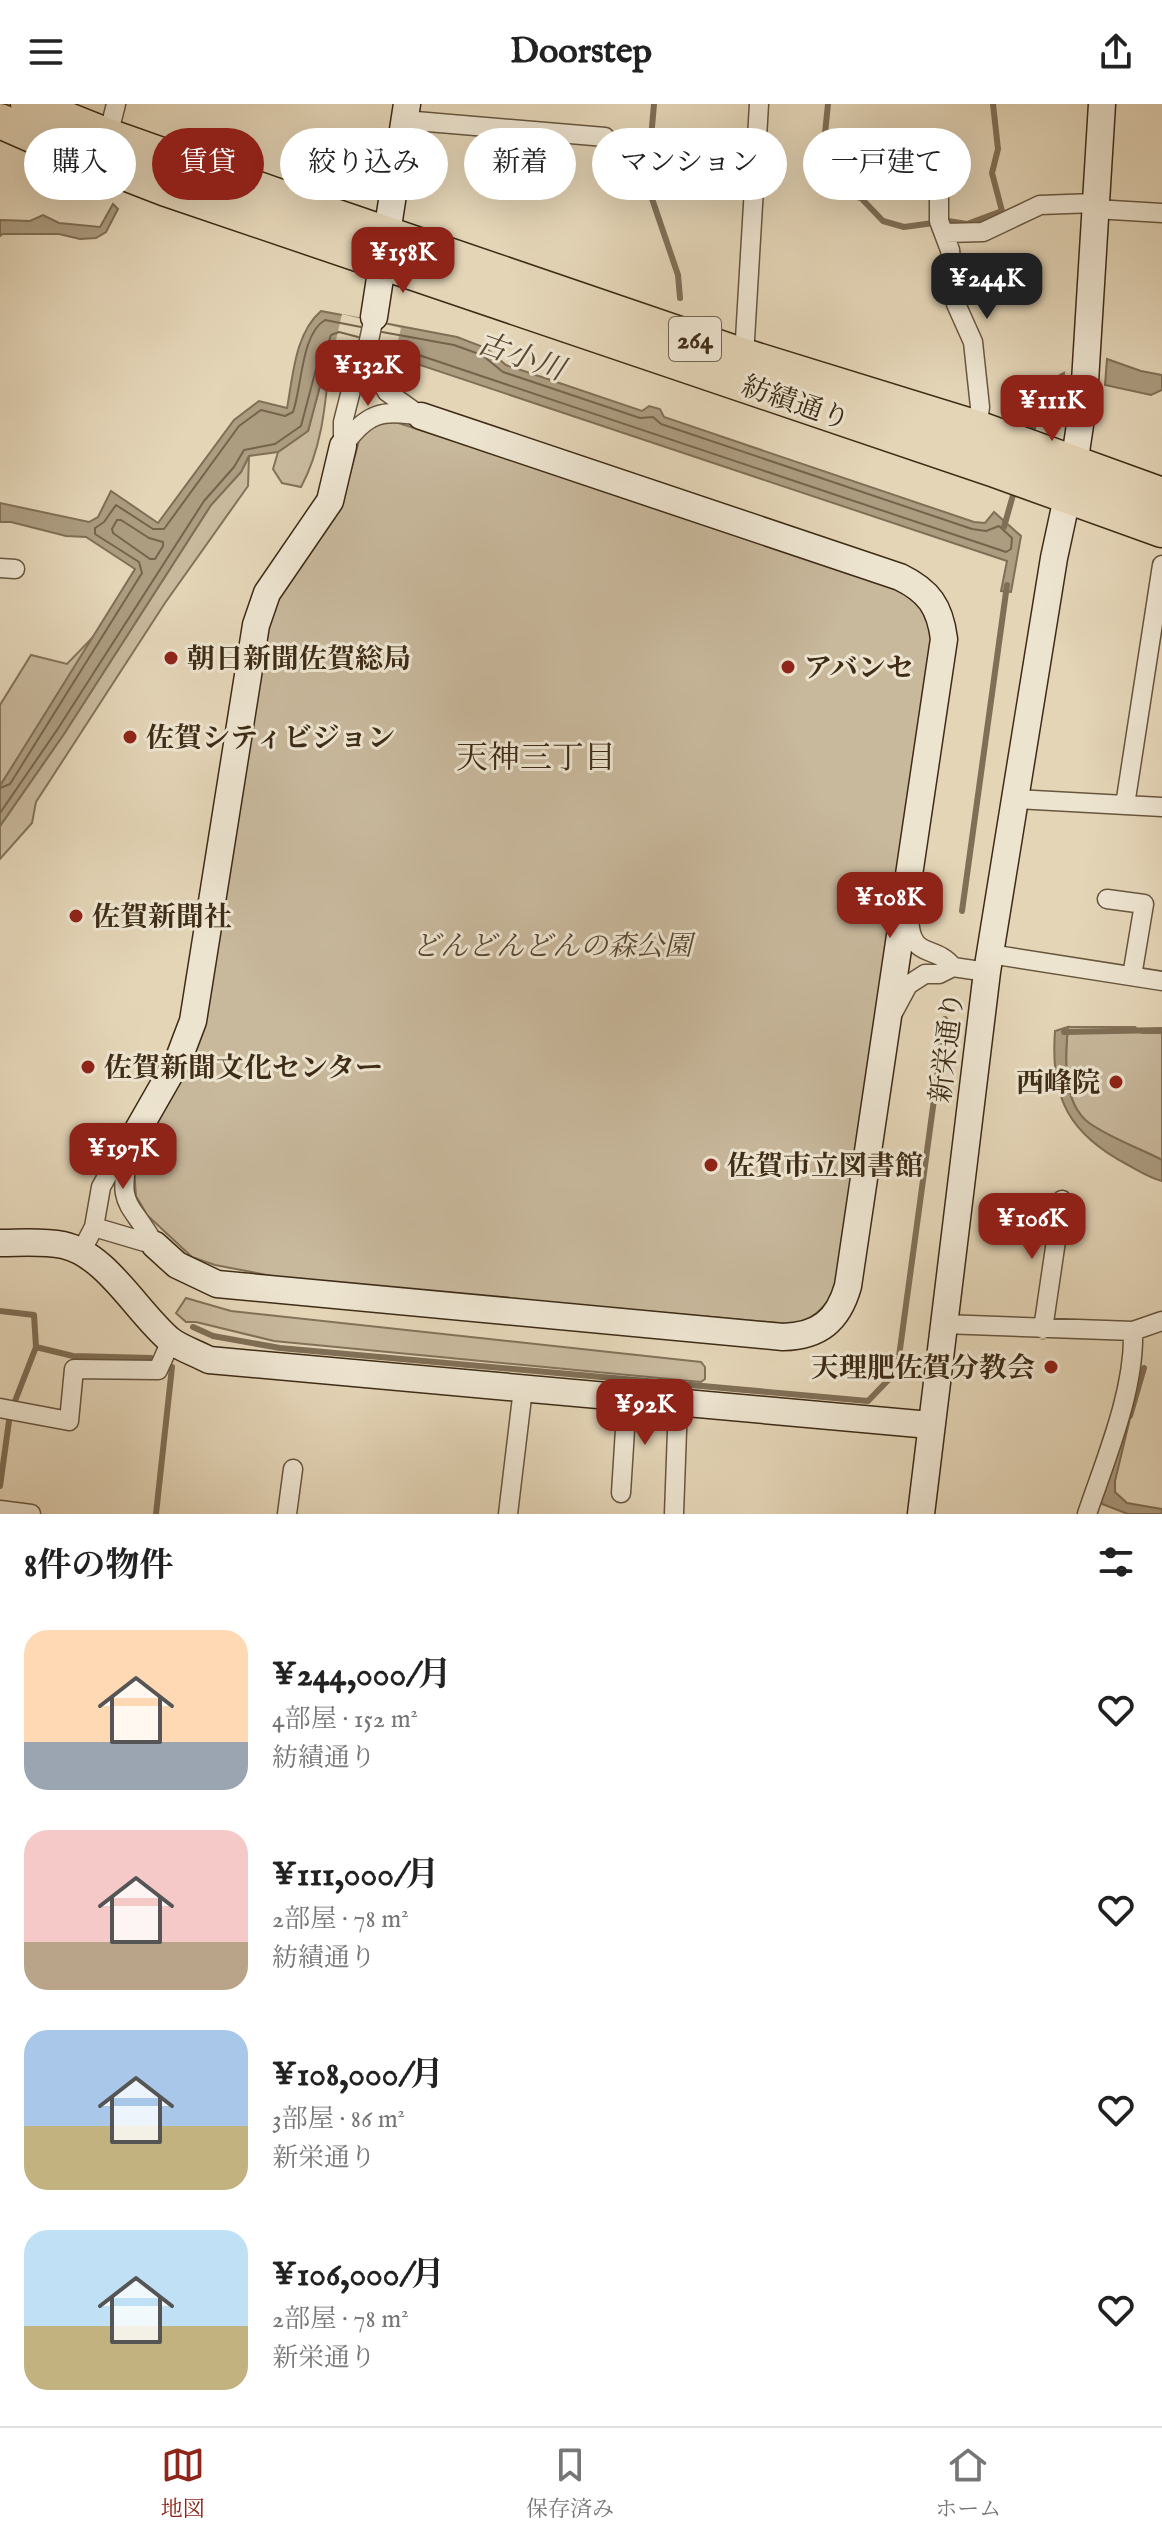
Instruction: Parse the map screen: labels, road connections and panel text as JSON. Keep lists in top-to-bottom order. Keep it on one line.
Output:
{"streets":{"highway":["264","紡績通り"],"street":["新栄通り"]},"crossings":[["264","紡績通り"],["紡績通り","新栄通り"]],"districts":["天神三丁目"],"water":["古小川"],"parks":["どんどんどんの森公園"],"places":["朝日新聞佐賀総局","アバンセ","佐賀シティビジョン","佐賀新聞社","佐賀新聞文化センター","西峰院","佐賀市立図書館","天理肥佐賀分教会"],"page":{"header":"Doorstep","chip":["購入","賃貸","絞り込み","新着","マンション","一戸建て"],"price":["¥158K","¥244K","¥132K","¥111K","¥108K","¥197K","¥106K","¥92K"],"heading":"8件の物件","list":[{"name":"¥244,000/月","note":"4部屋 · 152 m² · 紡績通り"},{"name":"¥111,000/月","note":"2部屋 · 78 m² · 紡績通り"},{"name":"¥108,000/月","note":"3部屋 · 86 m² · 新栄通り"},{"name":"¥106,000/月","note":"2部屋 · 78 m² · 新栄通り"}],"tabs":["地図","保存済み","ホーム"]}}
